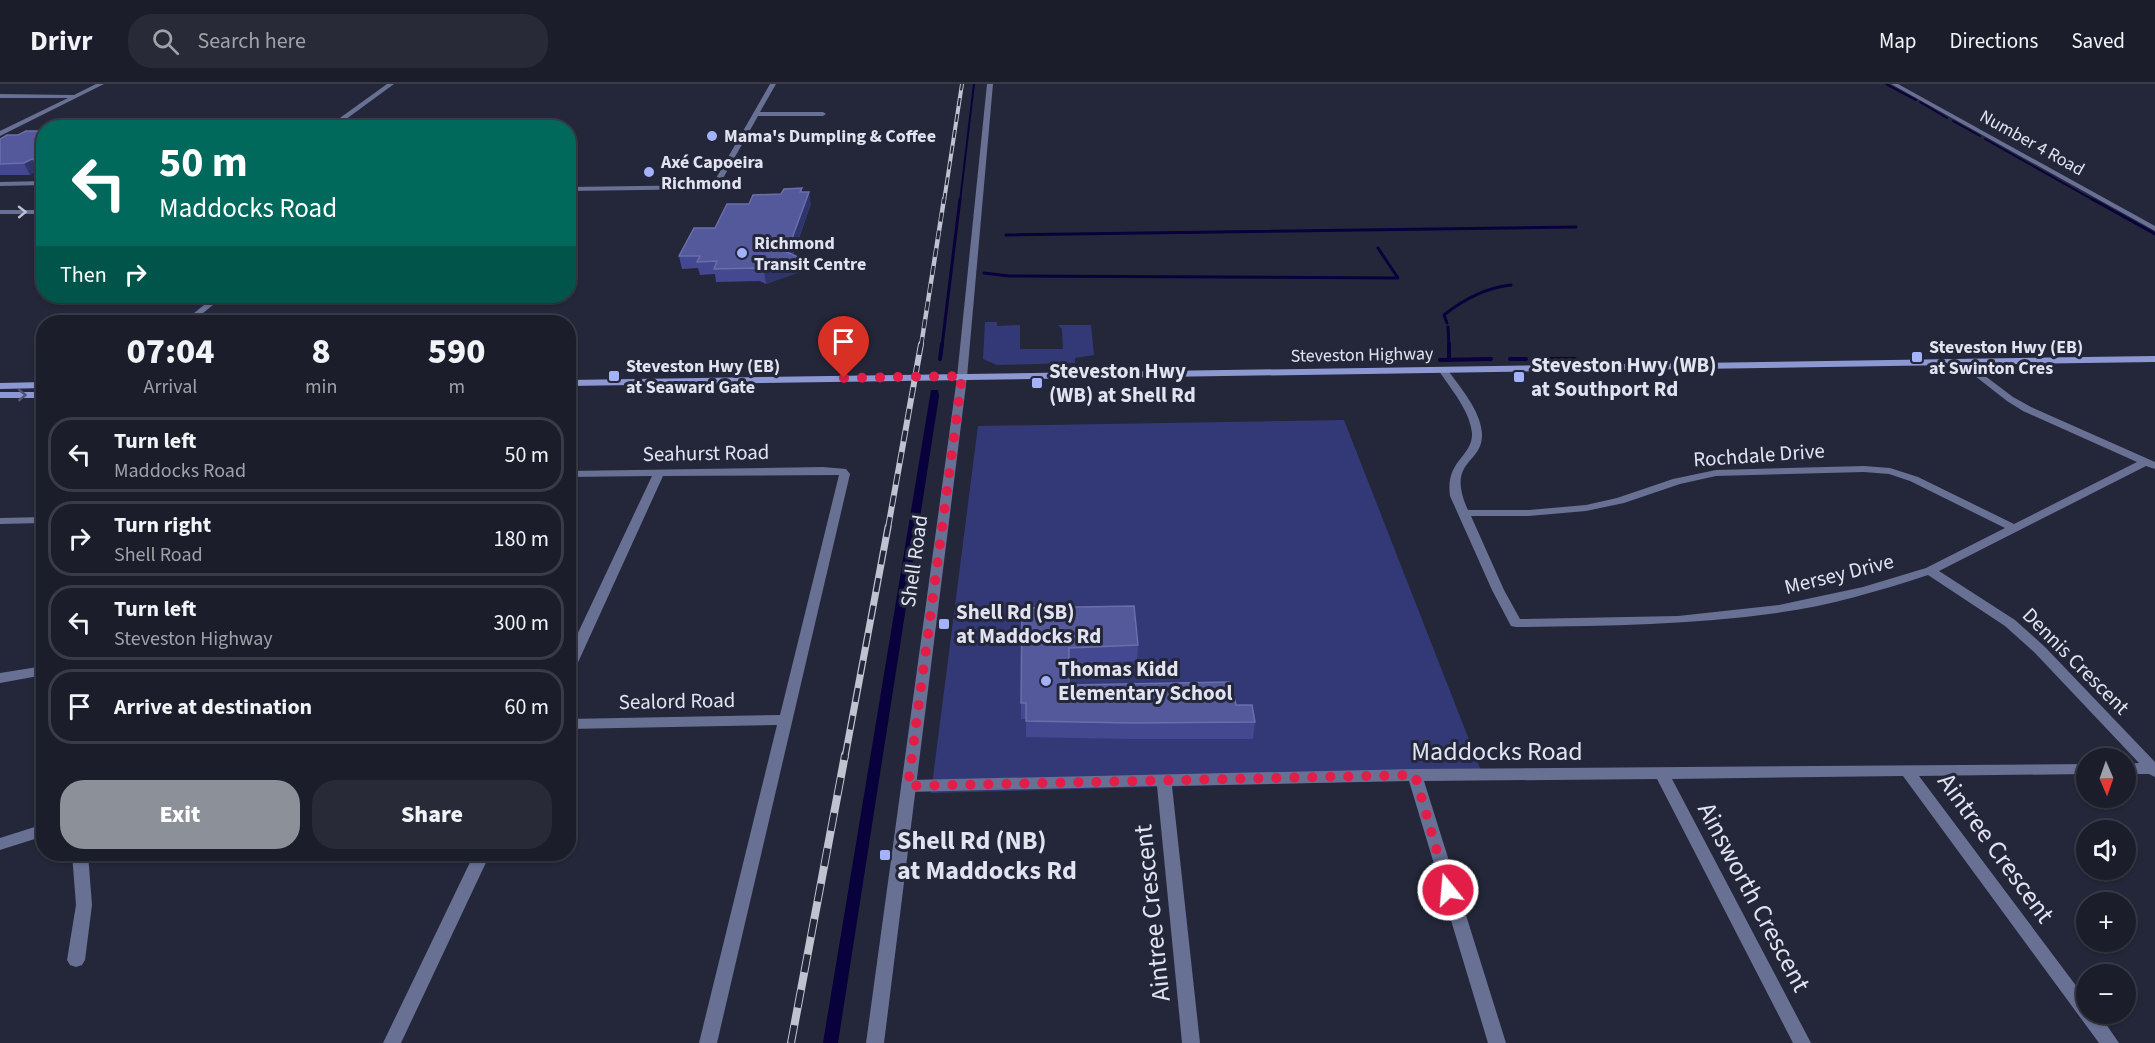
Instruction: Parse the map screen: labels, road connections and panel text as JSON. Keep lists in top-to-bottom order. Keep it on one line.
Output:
{"streets":{"main road":["Steveston Highway"],"street":["Number 4 Road","Seahurst Road","Rochdale Drive","Shell Road","Mersey Drive","Dennis Crescent","Sealord Road","Maddocks Road","Aintree Crescent","Ainsworth Crescent"]},"crossings":[["Steveston Highway","Shell Road"],["Seahurst Road","Sealord Road"],["Rochdale Drive","Mersey Drive"],["Shell Road","Maddocks Road"],["Mersey Drive","Dennis Crescent"],["Maddocks Road","Aintree Crescent"],["Maddocks Road","Ainsworth Crescent"]],"places":{"other":["Mama's Dumpling & Coffee","Axé Capoeira Richmond","Richmond Transit Centre","Thomas Kidd Elementary School"],"transit":["Steveston Hwy (EB) at Swinton Cres","Steveston Hwy (EB) at Seaward Gate","Steveston Hwy (WB) at Southport Rd","Steveston Hwy (WB) at Shell Rd","Shell Rd (SB) at Maddocks Rd","Shell Rd (NB) at Maddocks Rd"]},"north":"bottom","page":{"header":"Drivr","search":"Search here","nav":["Map","Directions","Saved"],"turn":["50 m","Maddocks Road"],"then":"Then","eta":["07:04","Arrival","8","min","590","m"],"list":[{"name":"Turn left","note":"Maddocks Road","value":"50 m"},{"name":"Turn right","note":"Shell Road","value":"180 m"},{"name":"Turn left","note":"Steveston Highway","value":"300 m"},{"name":"Arrive at destination","value":"60 m"}],"map_buttons":["+","−"],"buttons":["Exit","Share"]}}
